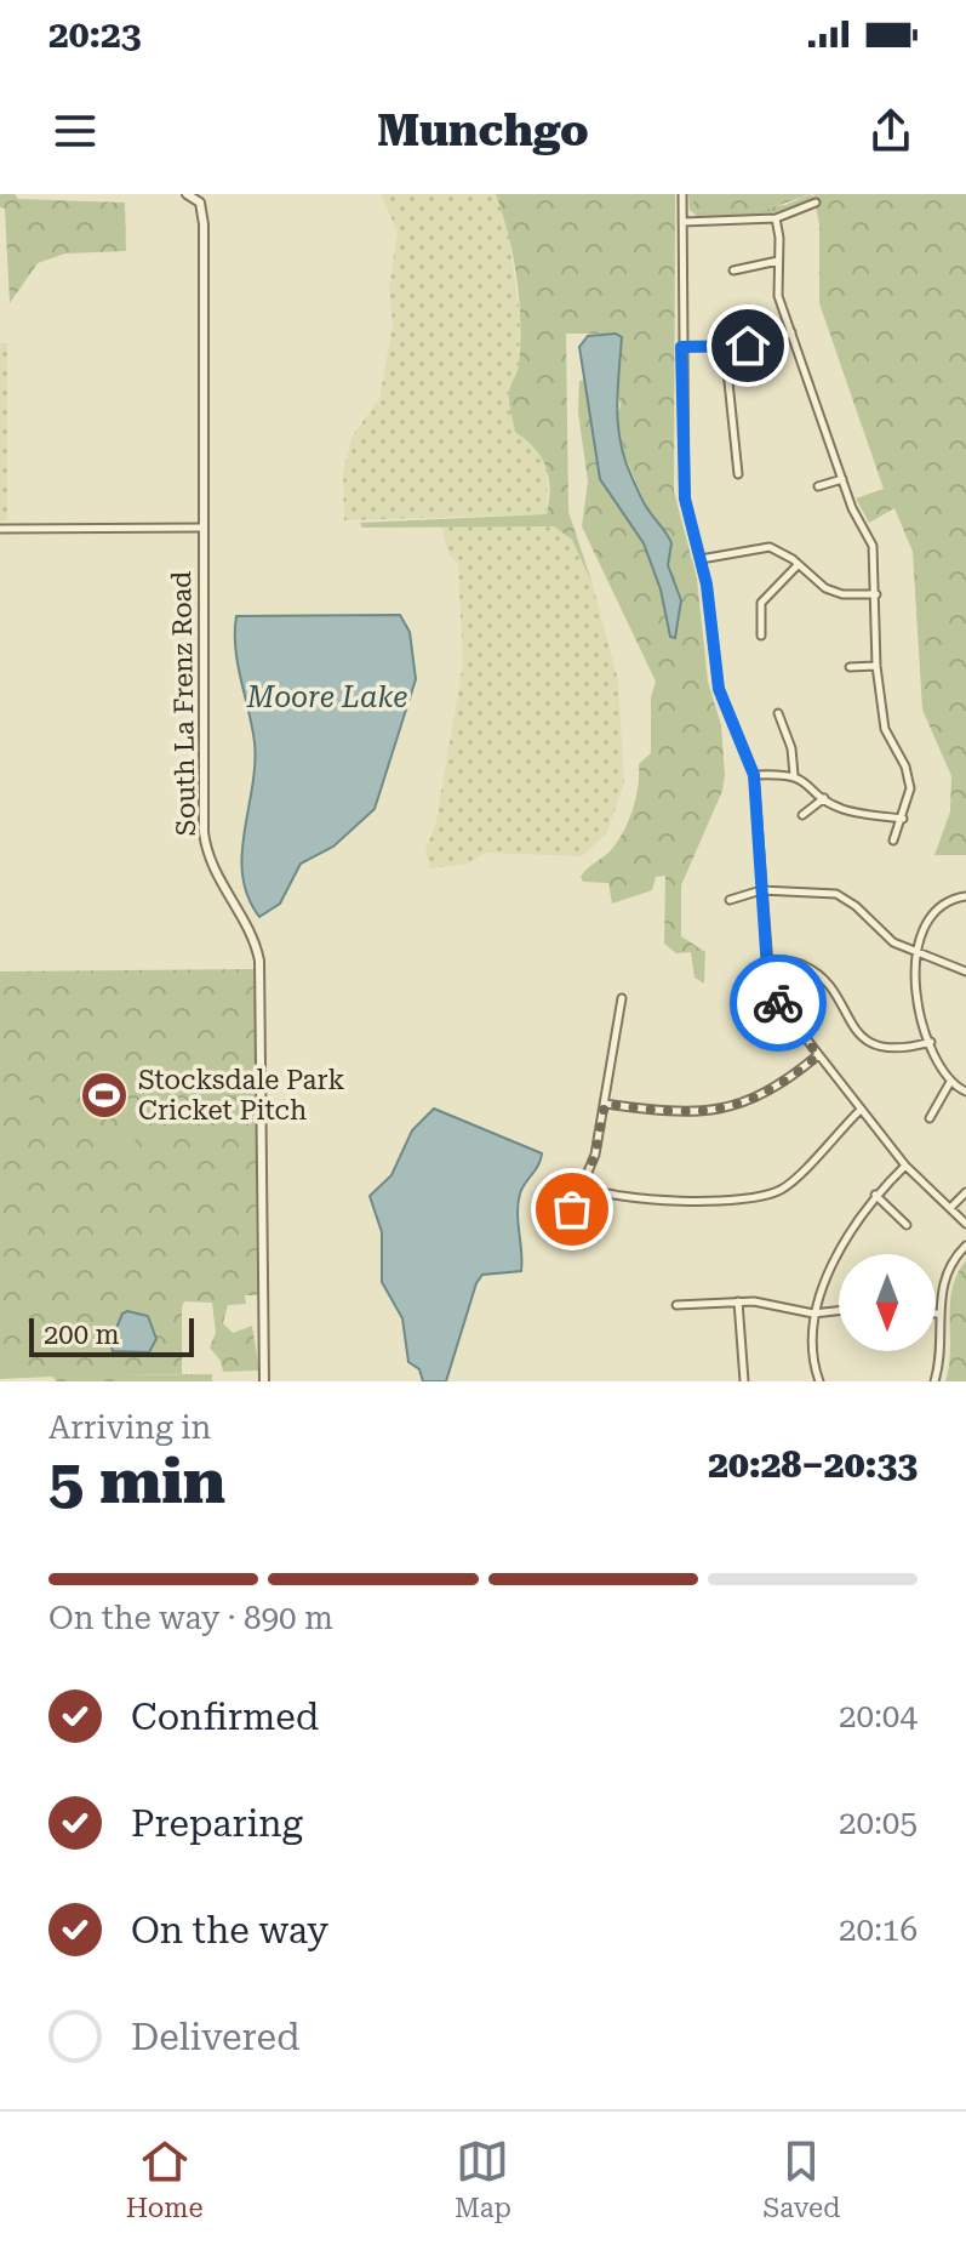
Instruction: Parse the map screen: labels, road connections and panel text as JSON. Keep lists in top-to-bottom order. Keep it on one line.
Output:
{"streets":{"street":["South La Frenz Road"]},"water":["Moore Lake"],"places":{"sports":["Stocksdale Park Cricket Pitch"]},"scale_bar":"200 m","north":"bottom","page":{"status":"20:23","header":"Munchgo","scale":"200 m","heading":["5 min","Arriving in","20:28–20:33"],"bar":"On the way · 890 m","list":[["Confirmed","20:04"],["Preparing","20:05"],["On the way","20:16"],"Delivered"],"tabs":["Home","Map","Saved"]}}
